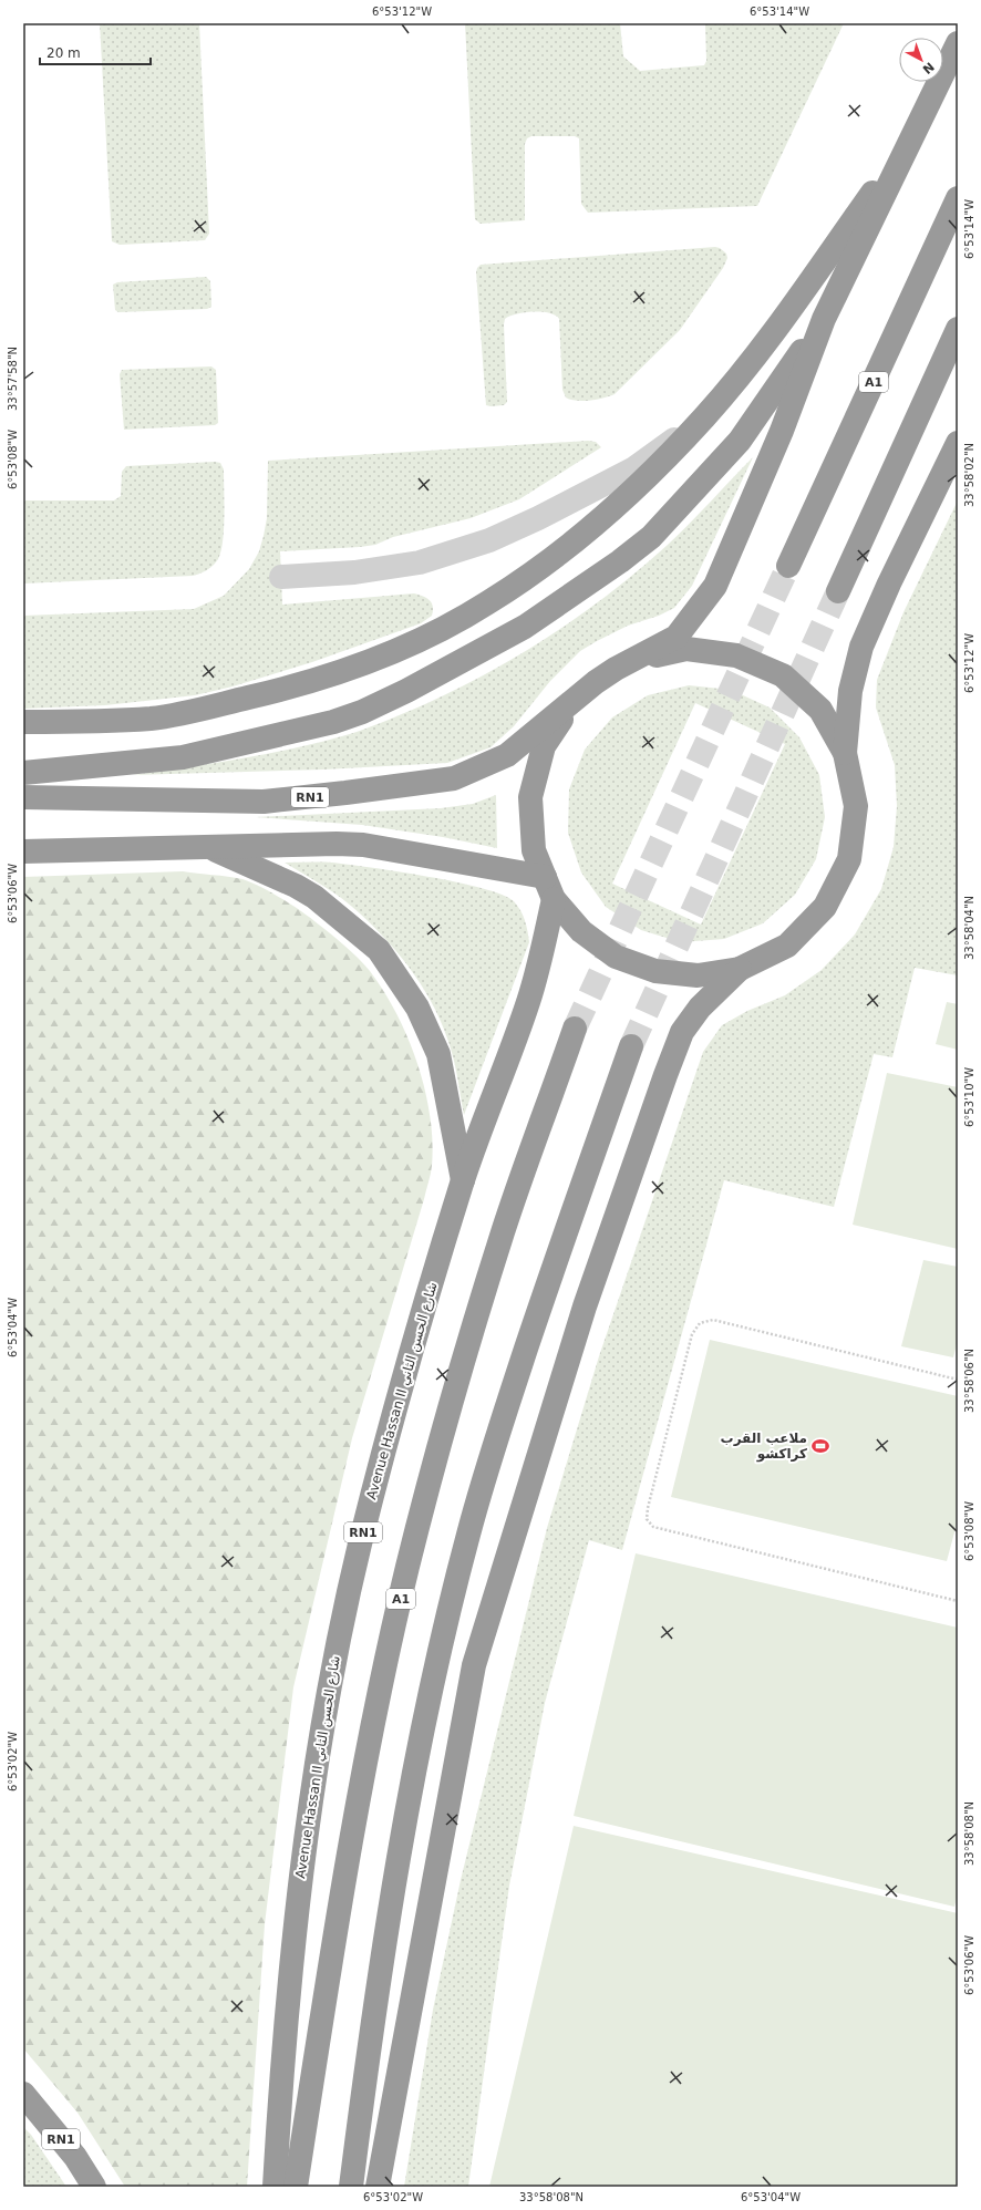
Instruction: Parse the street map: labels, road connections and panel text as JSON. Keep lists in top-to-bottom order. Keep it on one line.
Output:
{"streets":{"highway":["A1","RN1","Avenue Hassan II شارع الحسن الثاني"]},"places":{"sports":["ملاعب القرب كراكشو"]},"scale_bar":"20 m","north":"bottom right","coordinates":["6°53'12\"W","6°53'14\"W","33°57'58\"N","6°53'08\"W","33°58'02\"N","6°53'06\"W","33°58'04\"N","6°53'10\"W","6°53'04\"W","33°58'06\"N","6°53'02\"W","33°58'08\"N"]}
